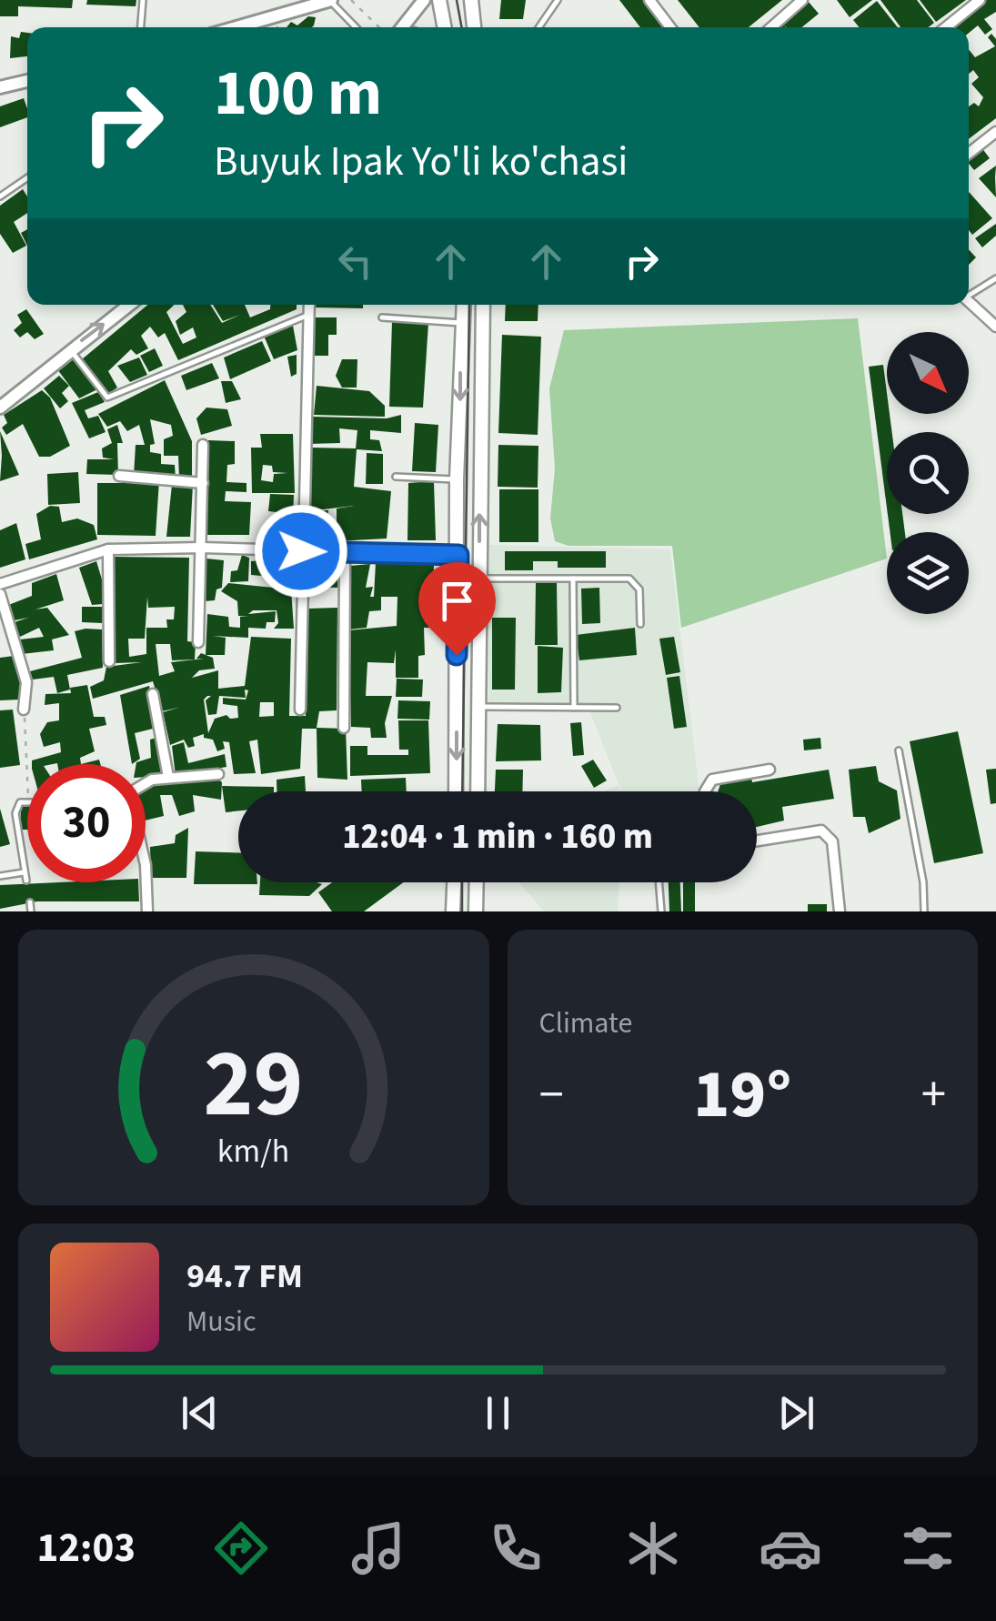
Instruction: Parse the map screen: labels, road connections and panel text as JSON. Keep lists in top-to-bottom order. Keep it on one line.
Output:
{"north":"bottom right","page":{"turn":["100 m","Buyuk Ipak Yo'li ko'chasi"],"limit":"30","trip":"12:04 · 1 min · 160 m","tile":"Climate","heat":["−","19°","+"],"song":["94.7 FM","Music"],"tabs":"12:03","gauge":["29","km/h"]}}
